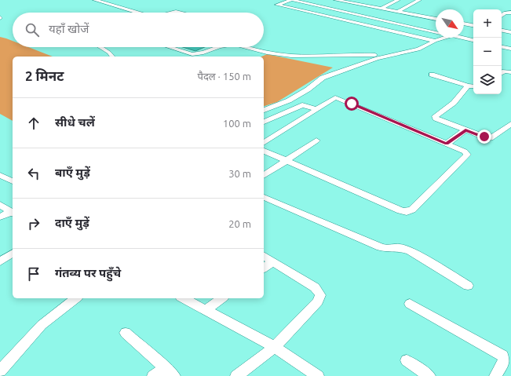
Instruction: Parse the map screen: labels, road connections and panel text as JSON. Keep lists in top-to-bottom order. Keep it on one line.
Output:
{"north":"bottom right","page":{"map_buttons":["+","−"],"search":"यहाँ खोजें","heading":["2 मिनट","पैदल · 150 m"],"list":[["सीधे चलें","100 m"],["बाएँ मुड़ें","30 m"],["दाएँ मुड़ें","20 m"],"गंतव्य पर पहुँचे"]}}
